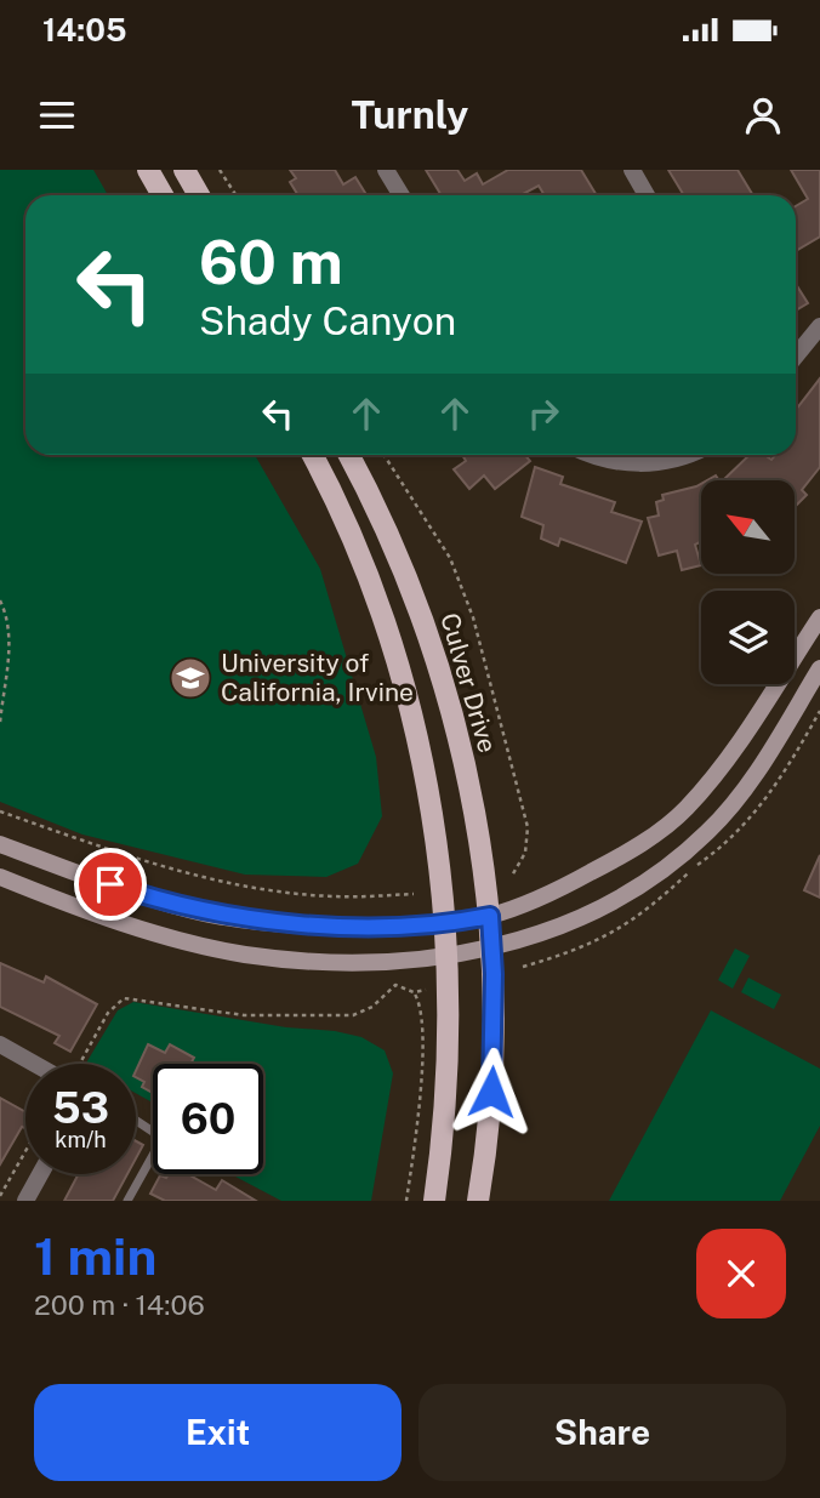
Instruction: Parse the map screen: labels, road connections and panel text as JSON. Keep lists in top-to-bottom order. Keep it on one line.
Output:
{"streets":{"main road":["Culver Drive"]},"places":{"school or university":["University of California, Irvine"]},"north":"top left","page":{"status":"14:05","header":"Turnly","turn":["60 m","Shady Canyon"],"speed":"53 km/h","limit":"60","heading":["1 min","200 m · 14:06"],"buttons":["Exit","Share"]}}
